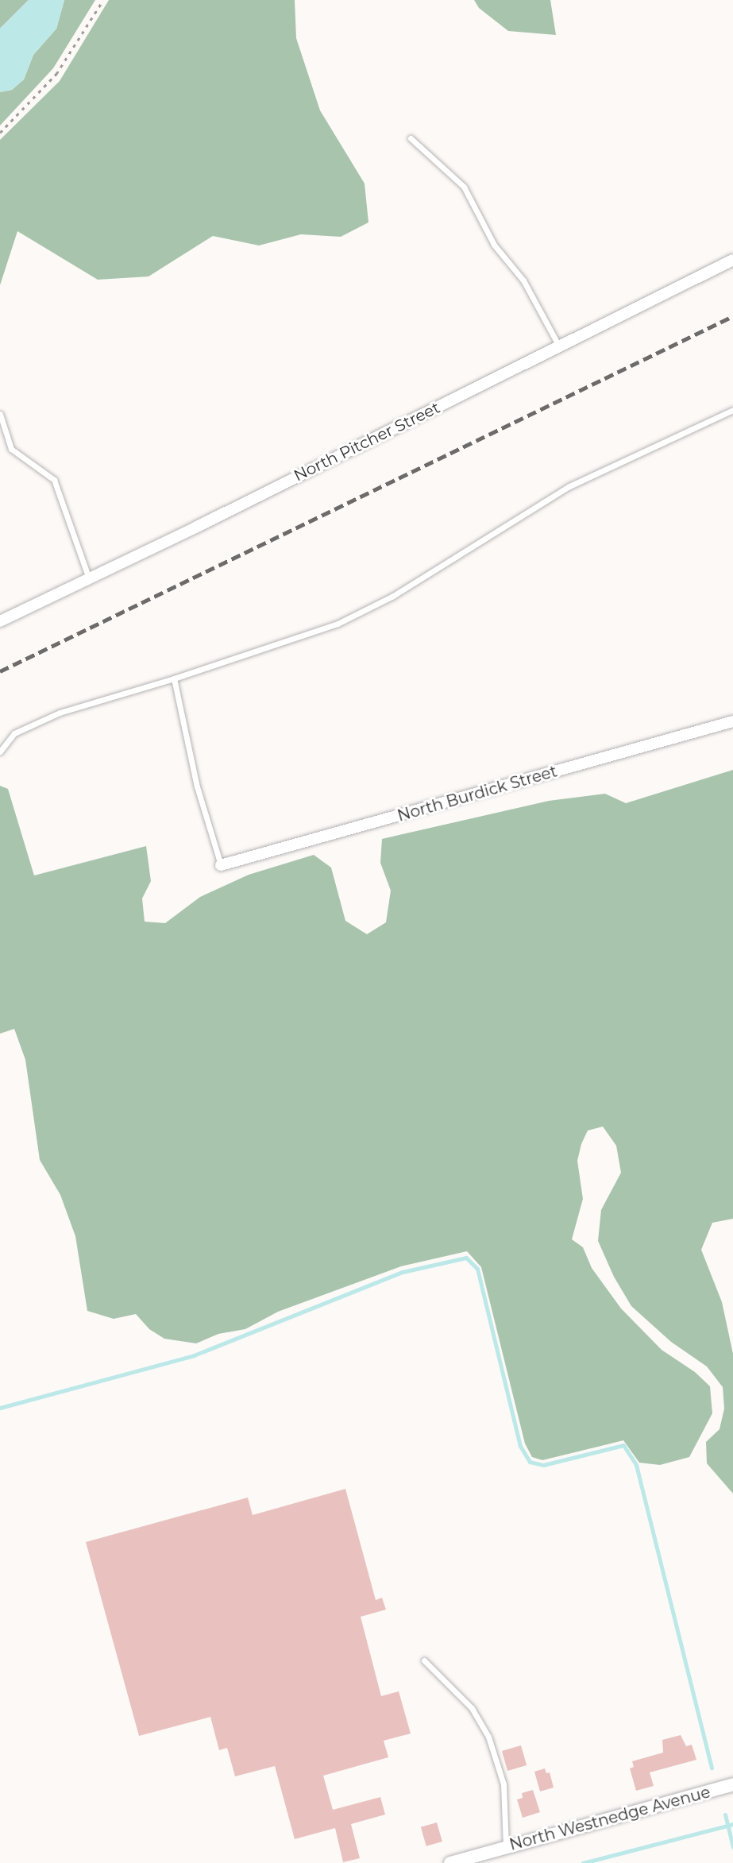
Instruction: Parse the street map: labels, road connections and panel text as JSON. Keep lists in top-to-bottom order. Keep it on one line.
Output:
{"streets":{"street":["North Pitcher Street","North Burdick Street","North Westnedge Avenue"]}}
